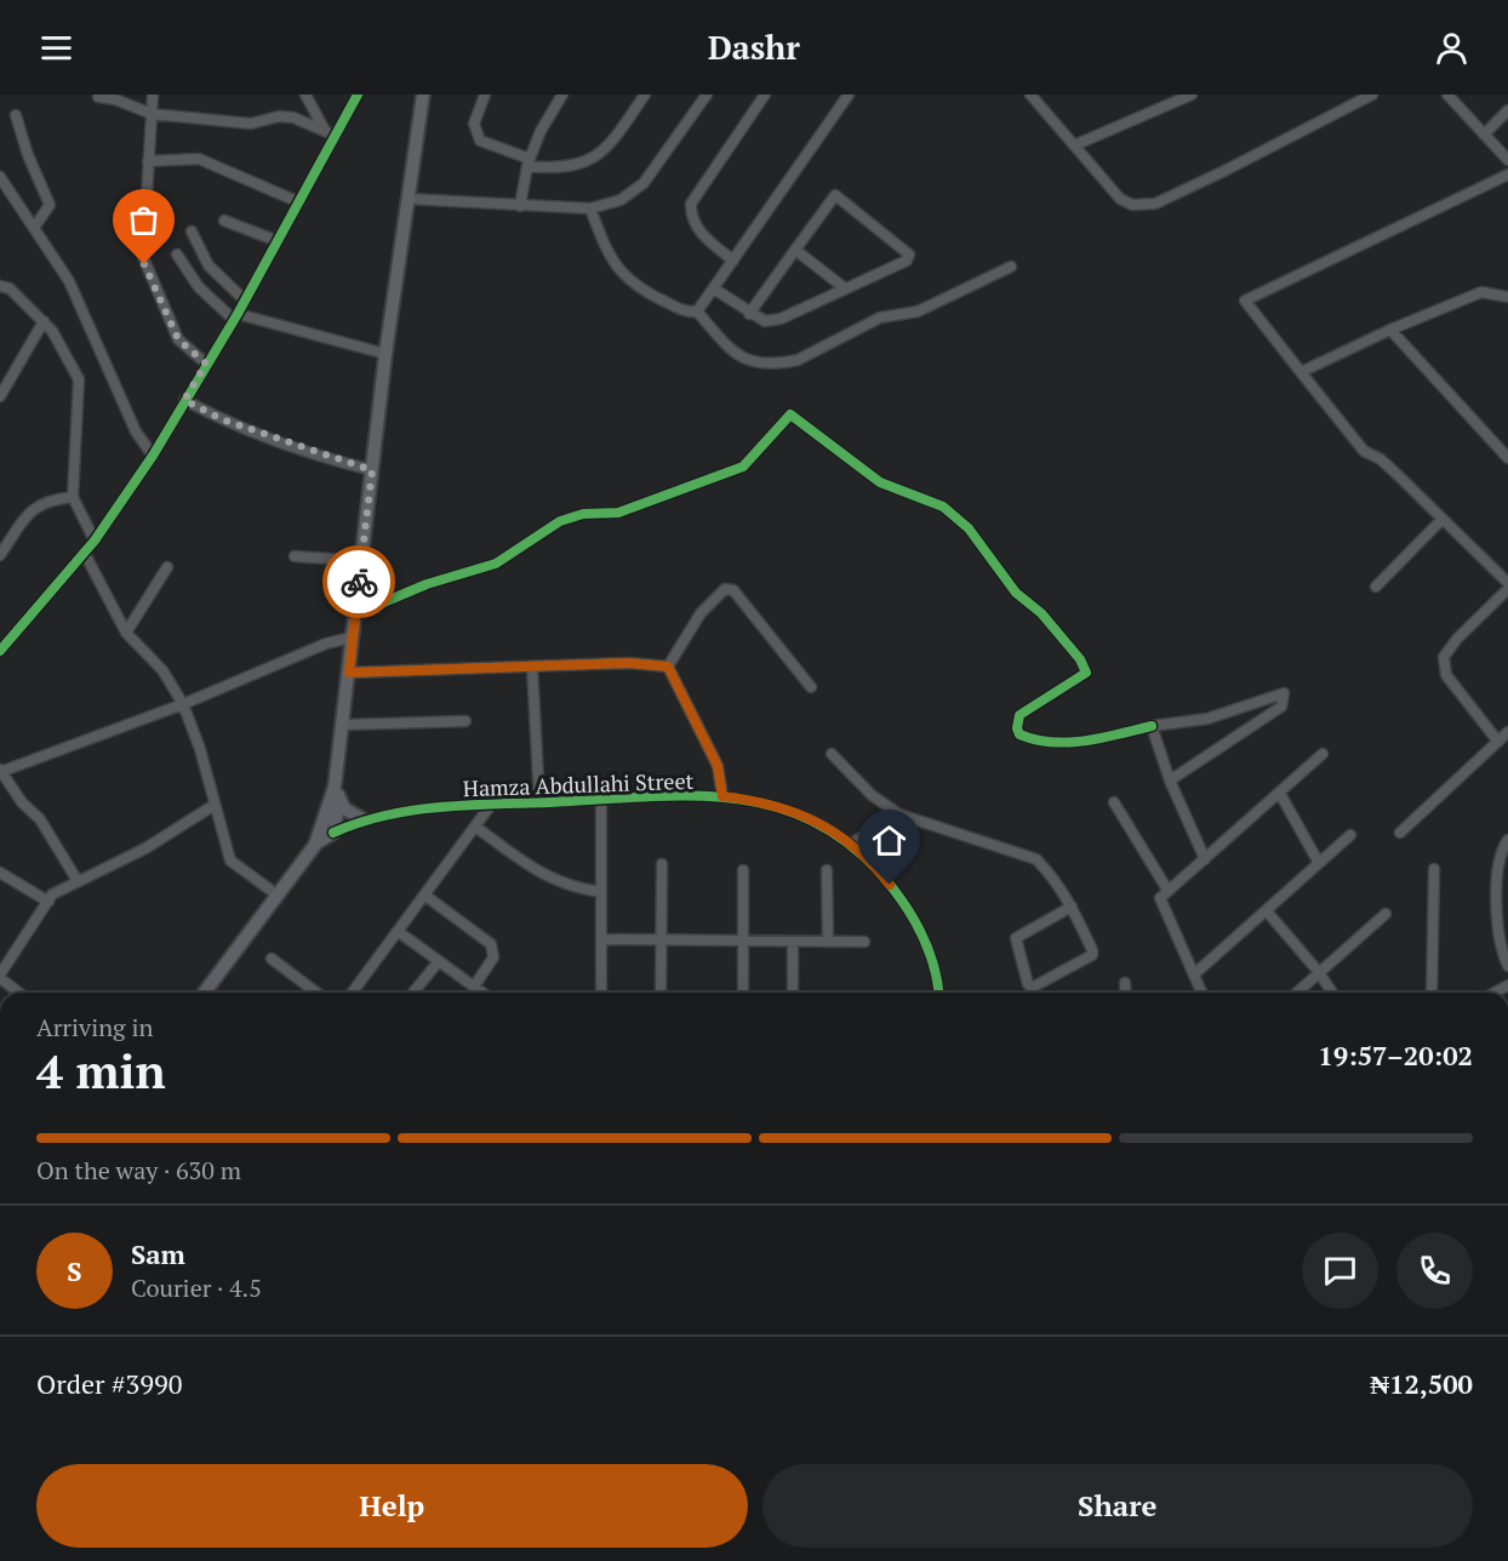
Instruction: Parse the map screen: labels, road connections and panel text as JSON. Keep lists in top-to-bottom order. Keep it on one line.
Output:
{"streets":{"street":["Hamza Abdullahi Street"]},"page":{"header":"Dashr","heading":["4 min","Arriving in","19:57–20:02"],"panel":["Sam","Courier · 4.5","Order #3990","₦12,500"],"bar":"On the way · 630 m","round":"S","buttons":["Help","Share"]}}
